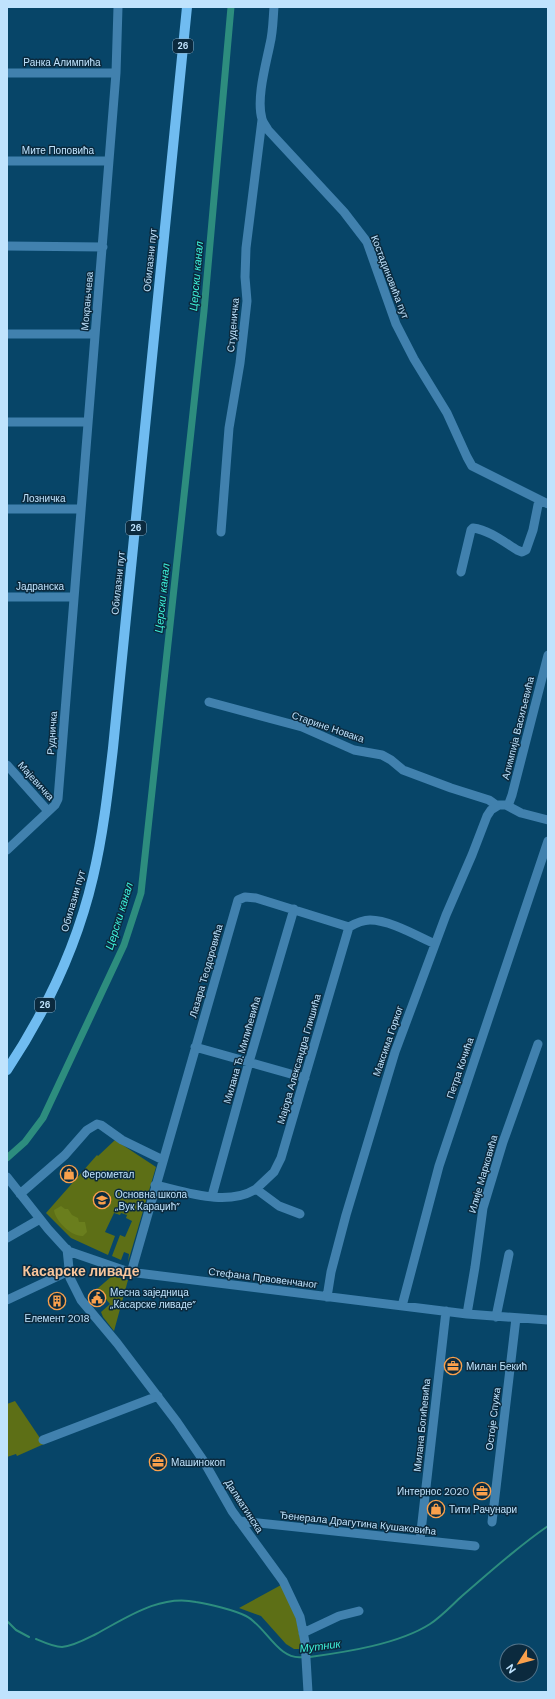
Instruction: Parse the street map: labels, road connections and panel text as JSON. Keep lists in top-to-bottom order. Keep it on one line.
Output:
{"streets":{"main road":["26","Обилазни пут"],"street":["Ранка Алимпића","Мите Поповића","Костадиновића пут","Мокрањчева","Студеничка","Лозничка","Јадранска","Старине Новака","Алимпија Васиљевића","Рудничка","Мајевичка","Лазара Теодоровића","Максима Горког","Милана Ђ. Милићевића","Мајора Александра Глишића","Петра Кочића","Илије Марковића","Стефана Првовенчаног","Остоје Спужа","Милана Богићевића","Далматинска","Ђенерала Драгутина Кушаковића"]},"crossings":[["Ранка Алимпића","Мокрањчева"],["Мите Поповића","Мокрањчева"],["Костадиновића пут","Студеничка"],["Мокрањчева","Лозничка"],["Мокрањчева","Јадранска"],["Мокрањчева","Рудничка"],["Јадранска","Рудничка"],["Старине Новака","Алимпија Васиљевића"],["Старине Новака","Максима Горког"],["Алимпија Васиљевића","Максима Горког"],["Рудничка","Мајевичка"],["Лазара Теодоровића","Милана Ђ. Милићевића"],["Лазара Теодоровића","Мајора Александра Глишића"],["Лазара Теодоровића","Стефана Првовенчаног"],["Максима Горког","Стефана Првовенчаног"],["Петра Кочића","Стефана Првовенчаног"],["Илије Марковића","Стефана Првовенчаног"],["Стефана Првовенчаног","Остоје Спужа"],["Стефана Првовенчаног","Милана Богићевића"],["Стефана Првовенчаног","Далматинска"],["Милана Богићевића","Ђенерала Драгутина Кушаковића"],["Далматинска","Ђенерала Драгутина Кушаковића"]],"districts":["Касарске ливаде"],"water":["Церски канал","Мутник"],"places":{"shop":["Ферометал","Тити Рачунари"],"school or university":["Основна школа „Вук Караџић”"],"public building":["Месна заједница „Касарске ливаде”"],"building":["Елемент 2018"],"office":["Милан Бекић","Машинокоп","Интернос 2020"]},"north":"bottom left"}
